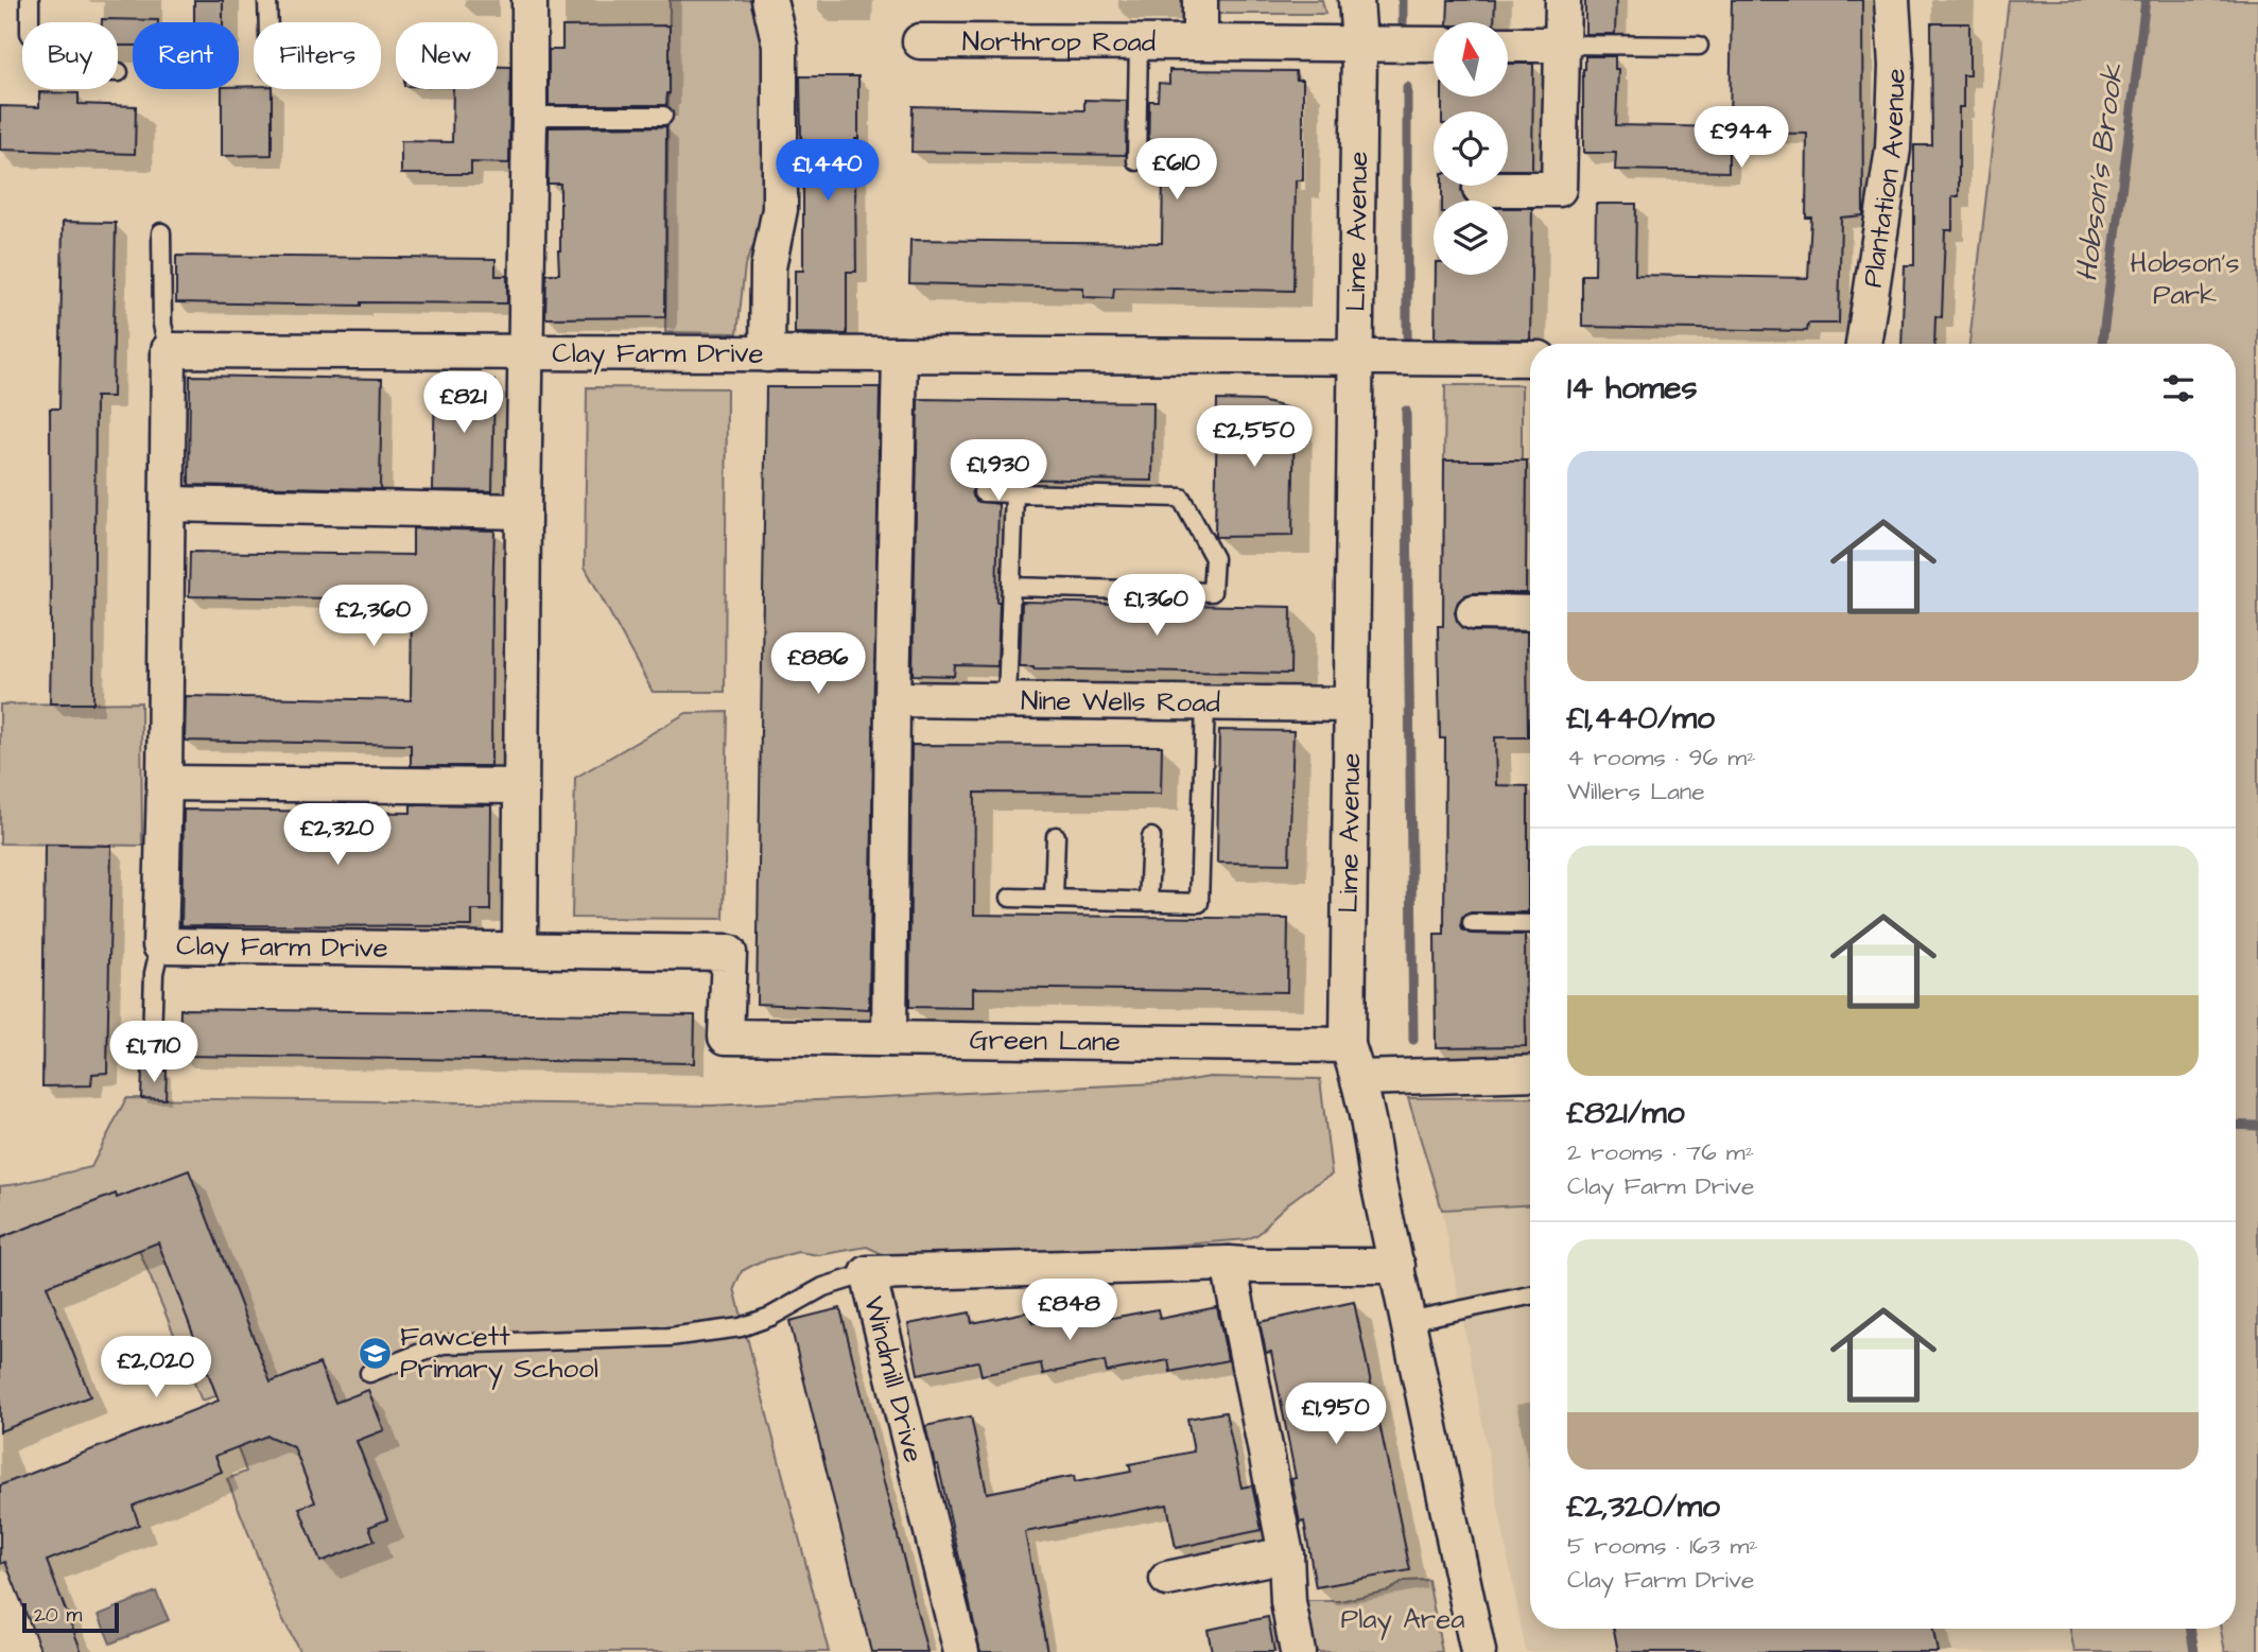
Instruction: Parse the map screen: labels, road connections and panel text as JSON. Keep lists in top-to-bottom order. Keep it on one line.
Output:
{"streets":{"street":["Northrop Road","Plantation Avenue","Lime Avenue","Clay Farm Drive","Nine Wells Road","Green Lane","Windmill Drive"]},"crossings":[["Northrop Road","Lime Avenue"],["Lime Avenue","Clay Farm Drive"],["Lime Avenue","Nine Wells Road"],["Lime Avenue","Green Lane"],["Lime Avenue","Windmill Drive"],["Clay Farm Drive","Green Lane"]],"water":["Hobson's Brook"],"parks":["Hobson's Park","Play Area"],"places":{"school or university":["Fawcett Primary School"]},"scale_bar":"20 m","north":"top","page":{"chip":["Buy","Rent","Filters","New"],"price":["£944","£610","£1,440","£821","£2,550","£1,930","£1,360","£2,360","£886","£2,320","£1,710","£848","£2,020","£1,950"],"heading":"14 homes","list":[{"name":"£1,440/mo","note":"4 rooms · 96 m² · Willers Lane"},{"name":"£821/mo","note":"2 rooms · 76 m² · Clay Farm Drive"},{"name":"£2,320/mo","note":"5 rooms · 163 m² · Clay Farm Drive"}],"scale":"20 m"}}
